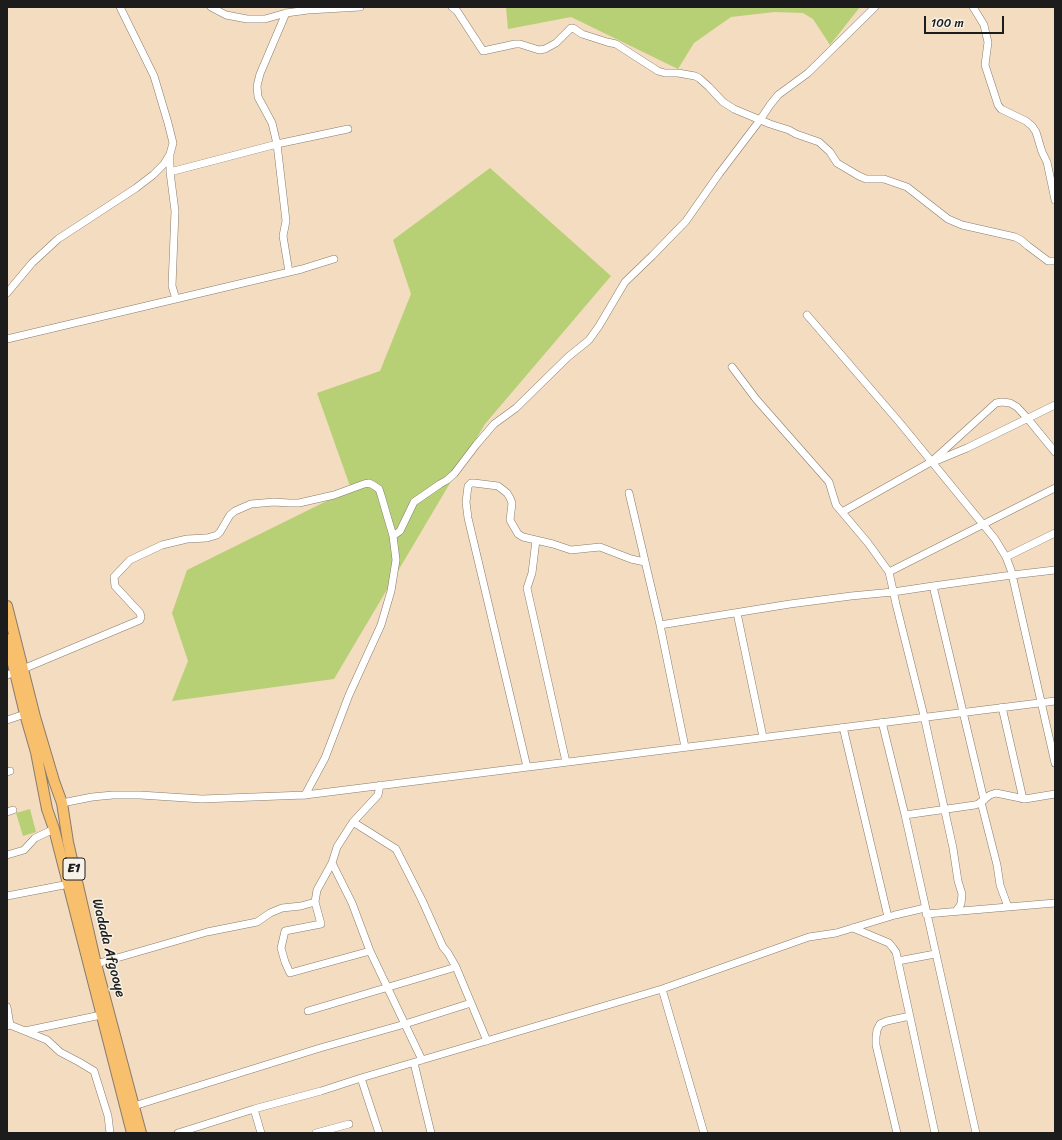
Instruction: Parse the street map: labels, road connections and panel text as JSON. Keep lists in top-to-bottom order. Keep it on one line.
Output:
{"streets":{"highway":["E1","Wadada Afgooye"]},"scale_bar":"100 m"}
